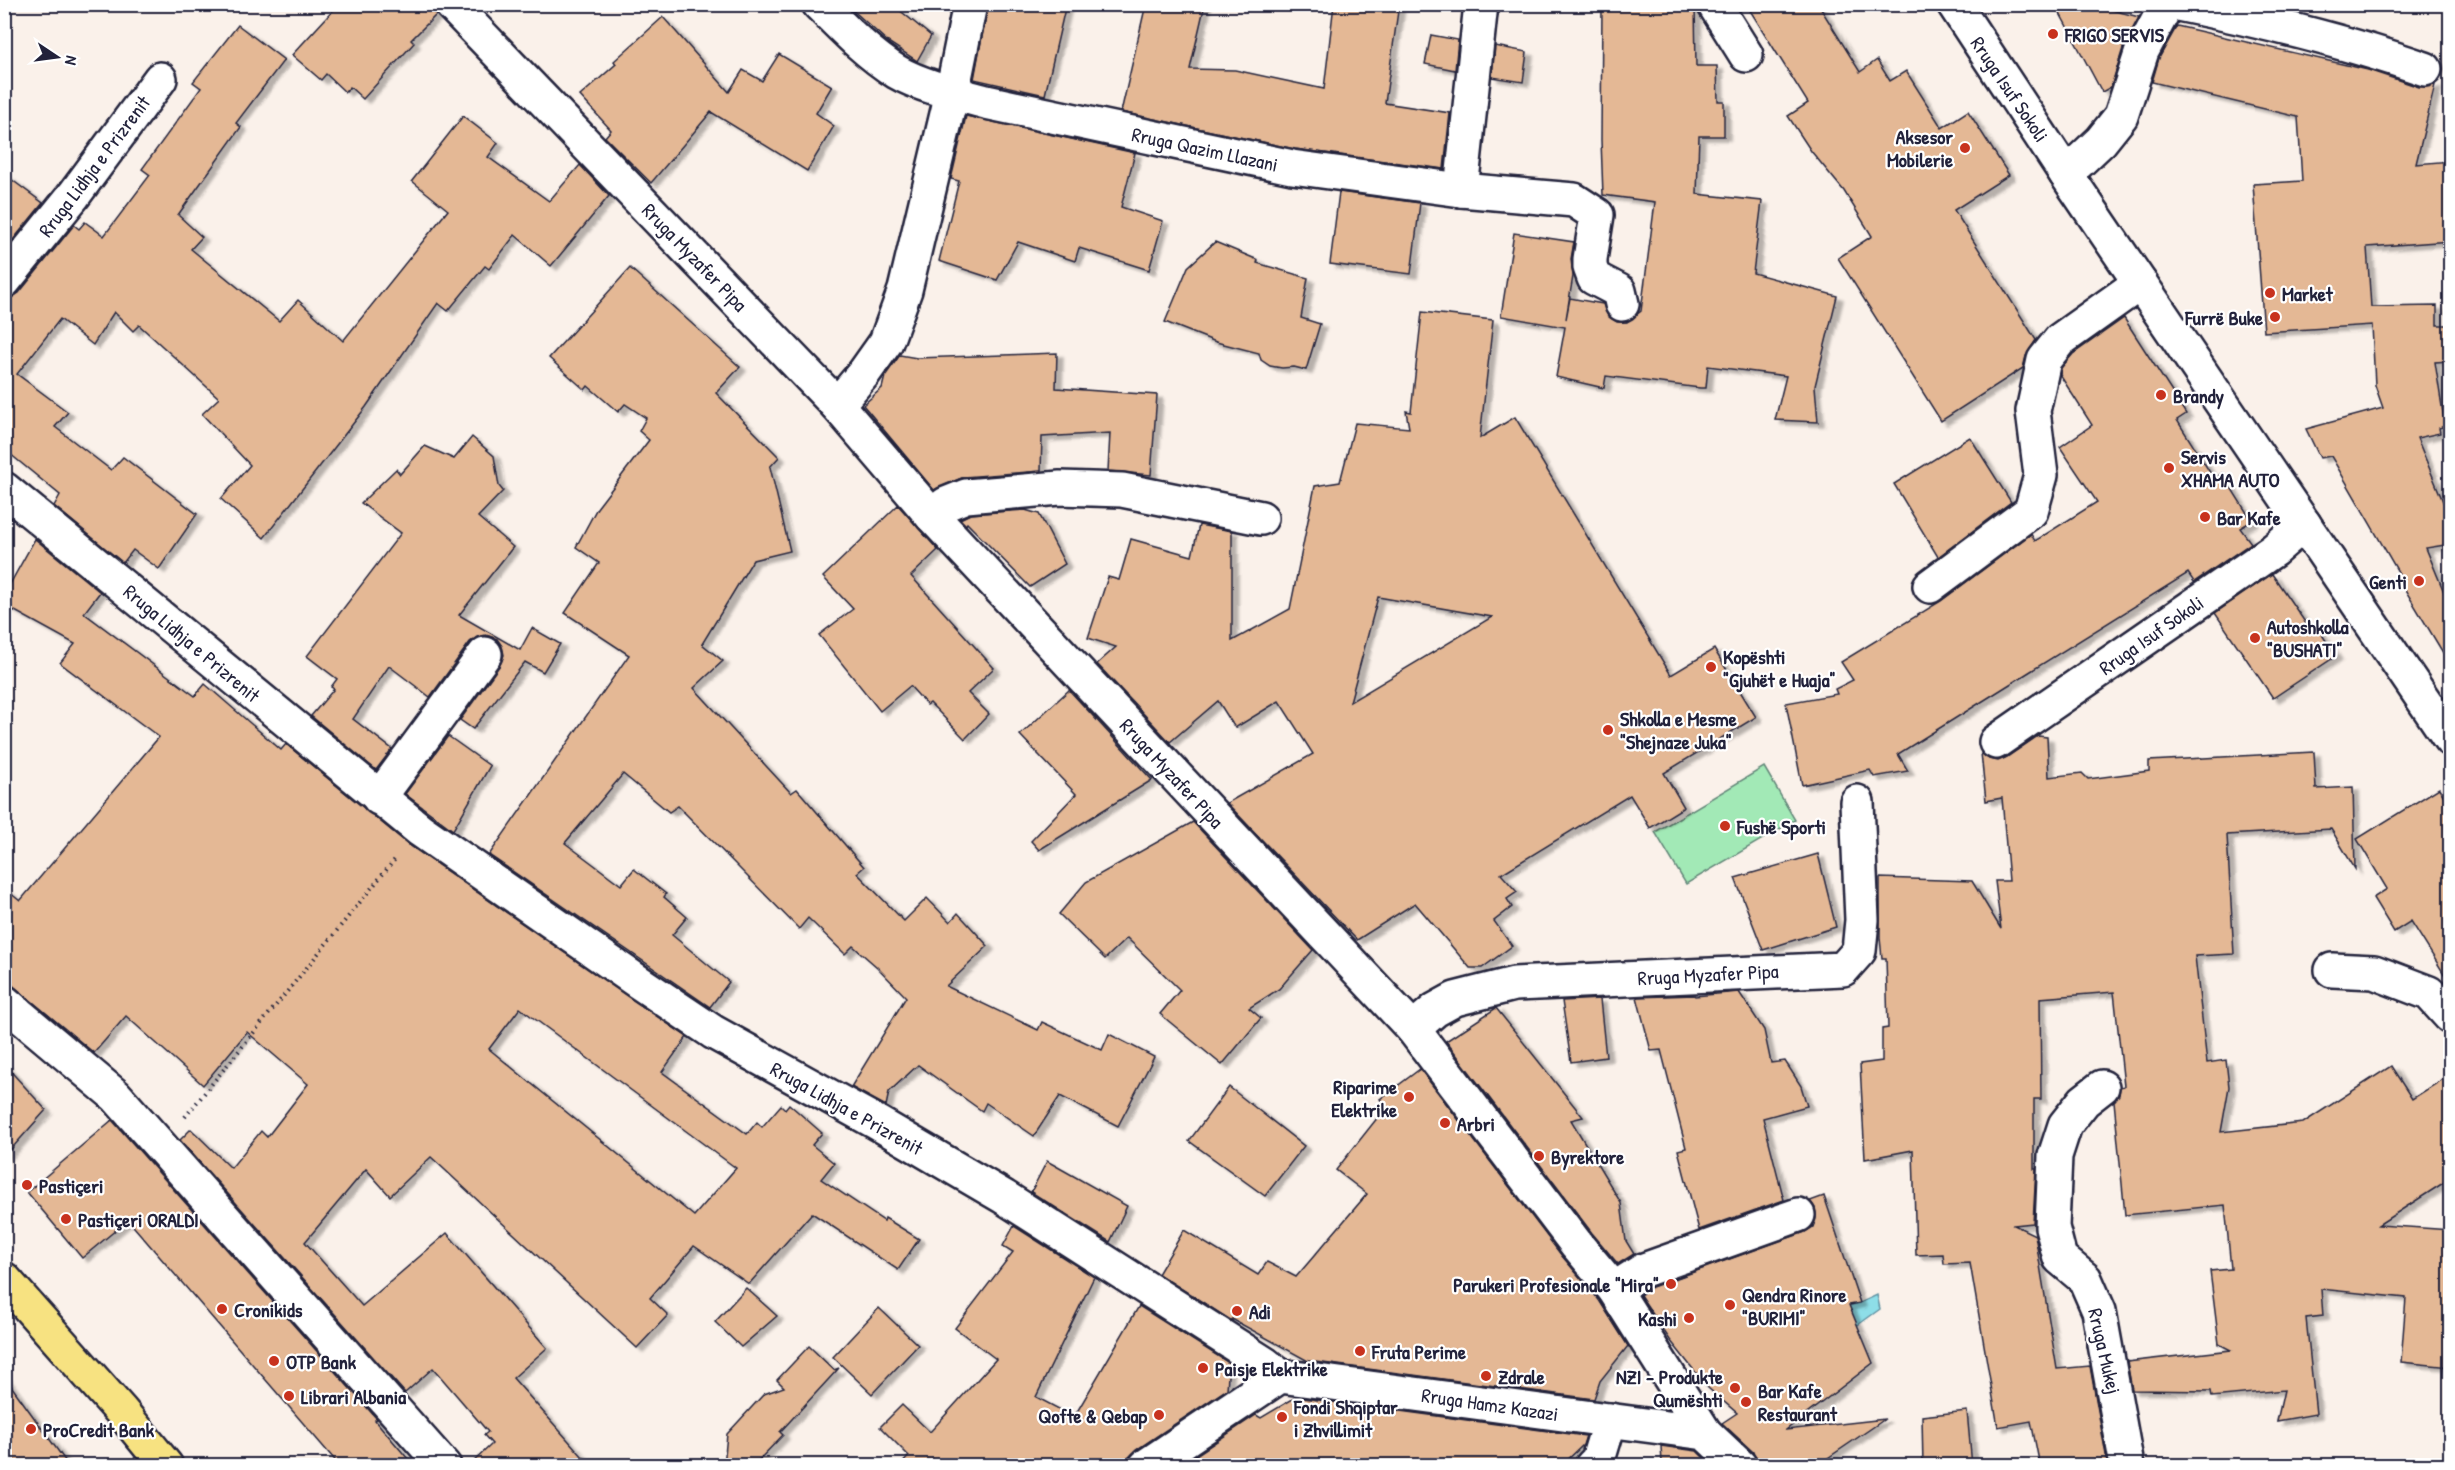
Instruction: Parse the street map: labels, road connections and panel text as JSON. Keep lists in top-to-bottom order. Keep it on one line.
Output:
{"streets":{"street":["Rruga Isuf Sokoli","Rruga Qazim Llazani","Rruga Lidhja e Prizrenit","Rruga Myzafer Pipa","Rruga Mukej","Rruga Hamz Kazazi"]},"crossings":[["Rruga Lidhja e Prizrenit","Rruga Hamz Kazazi"],["Rruga Myzafer Pipa","Rruga Hamz Kazazi"]],"places":["FRIGO SERVIS","Aksesor Mobilerie","Market","Furrë Buke","Brandy","Servis XHAMA AUTO","Bar Kafe","Genti","Autoshkolla \"BUSHATI\"","Kopështi \"Gjuhët e Huaja\"","Shkolla e Mesme \"Shejnaze Juka\"","Fushë Sporti","Riparime Elektrike","Arbri","Byrektore","Pastiçeri","Pastiçeri ORALDI","Parukeri Profesionale \"Mira\"","Qendra Rinore \"BURIMI\"","Cronikids","Adi","Kashi","Fruta Perime","OTP Bank","Paisje Elektrike","Zdrale","NZI - Produkte Qumështi","Librari Albania","Bar Kafe Restaurant","Qofte & Qebap","Fondi Shqiptar i Zhvillimit","ProCredit Bank"],"north":"right"}
